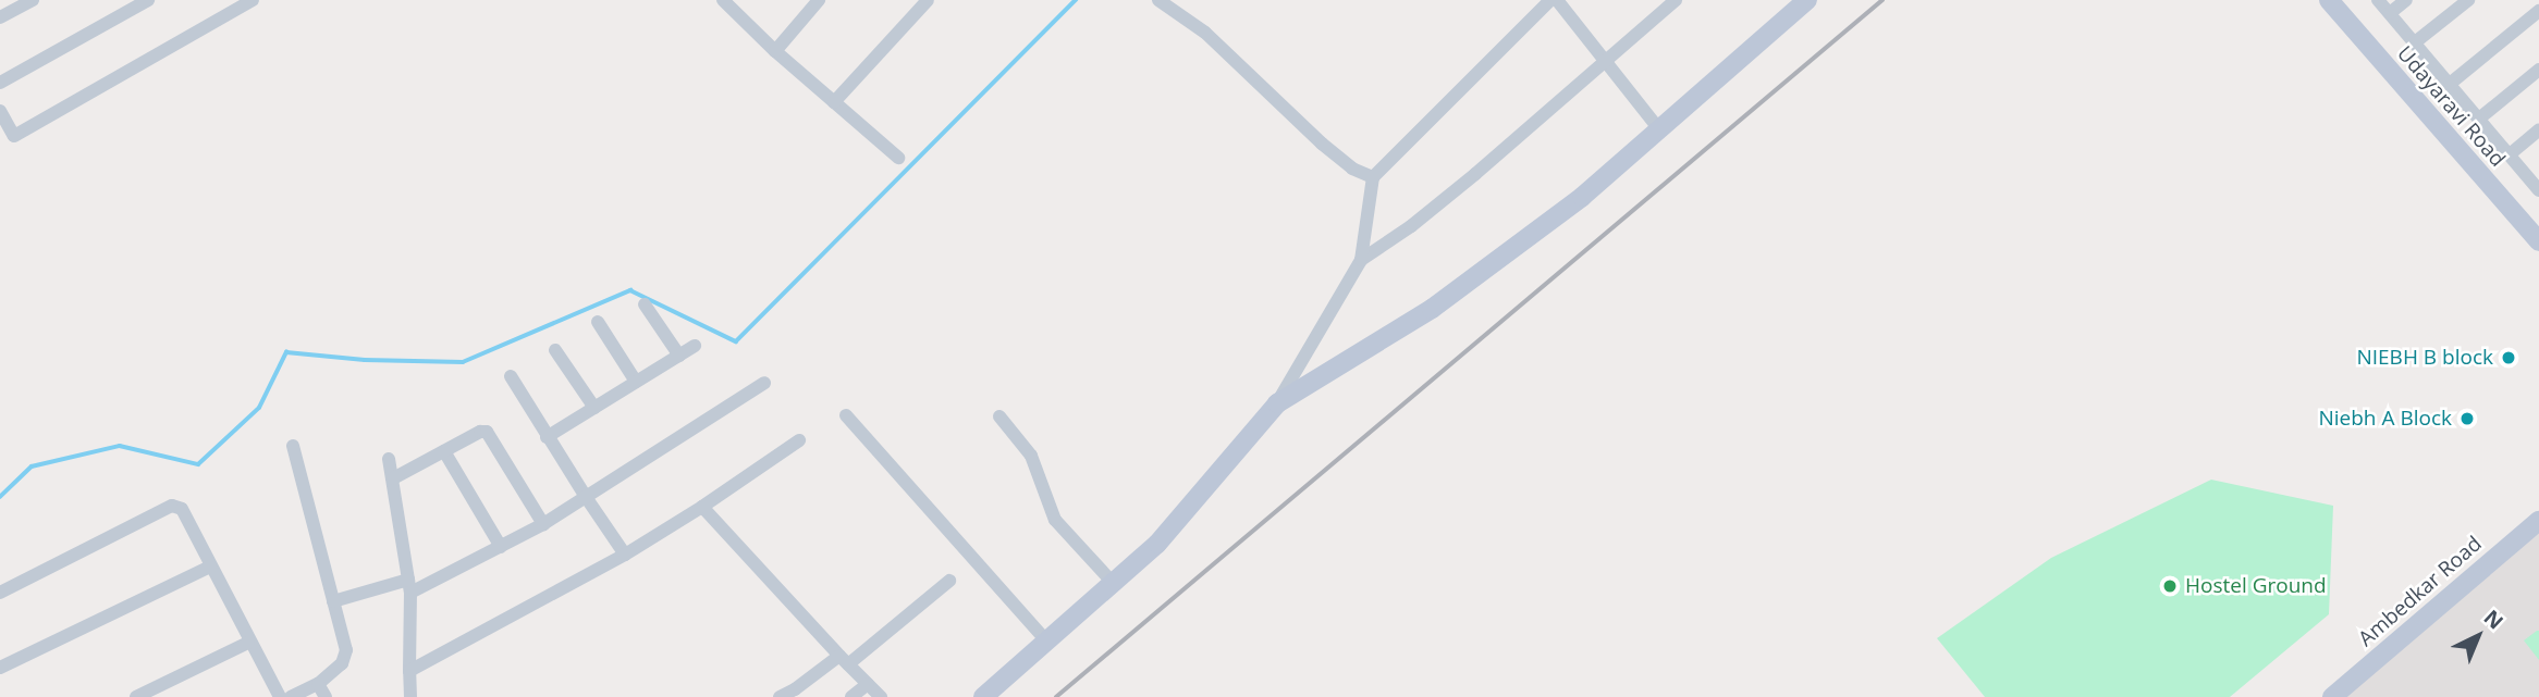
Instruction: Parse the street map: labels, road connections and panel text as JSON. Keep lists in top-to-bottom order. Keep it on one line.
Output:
{"streets":{"street":["Udayaravi Road","Ambedkar Road"]},"places":["NIEBH B block","Niebh A Block","Hostel Ground"],"north":"top right"}
